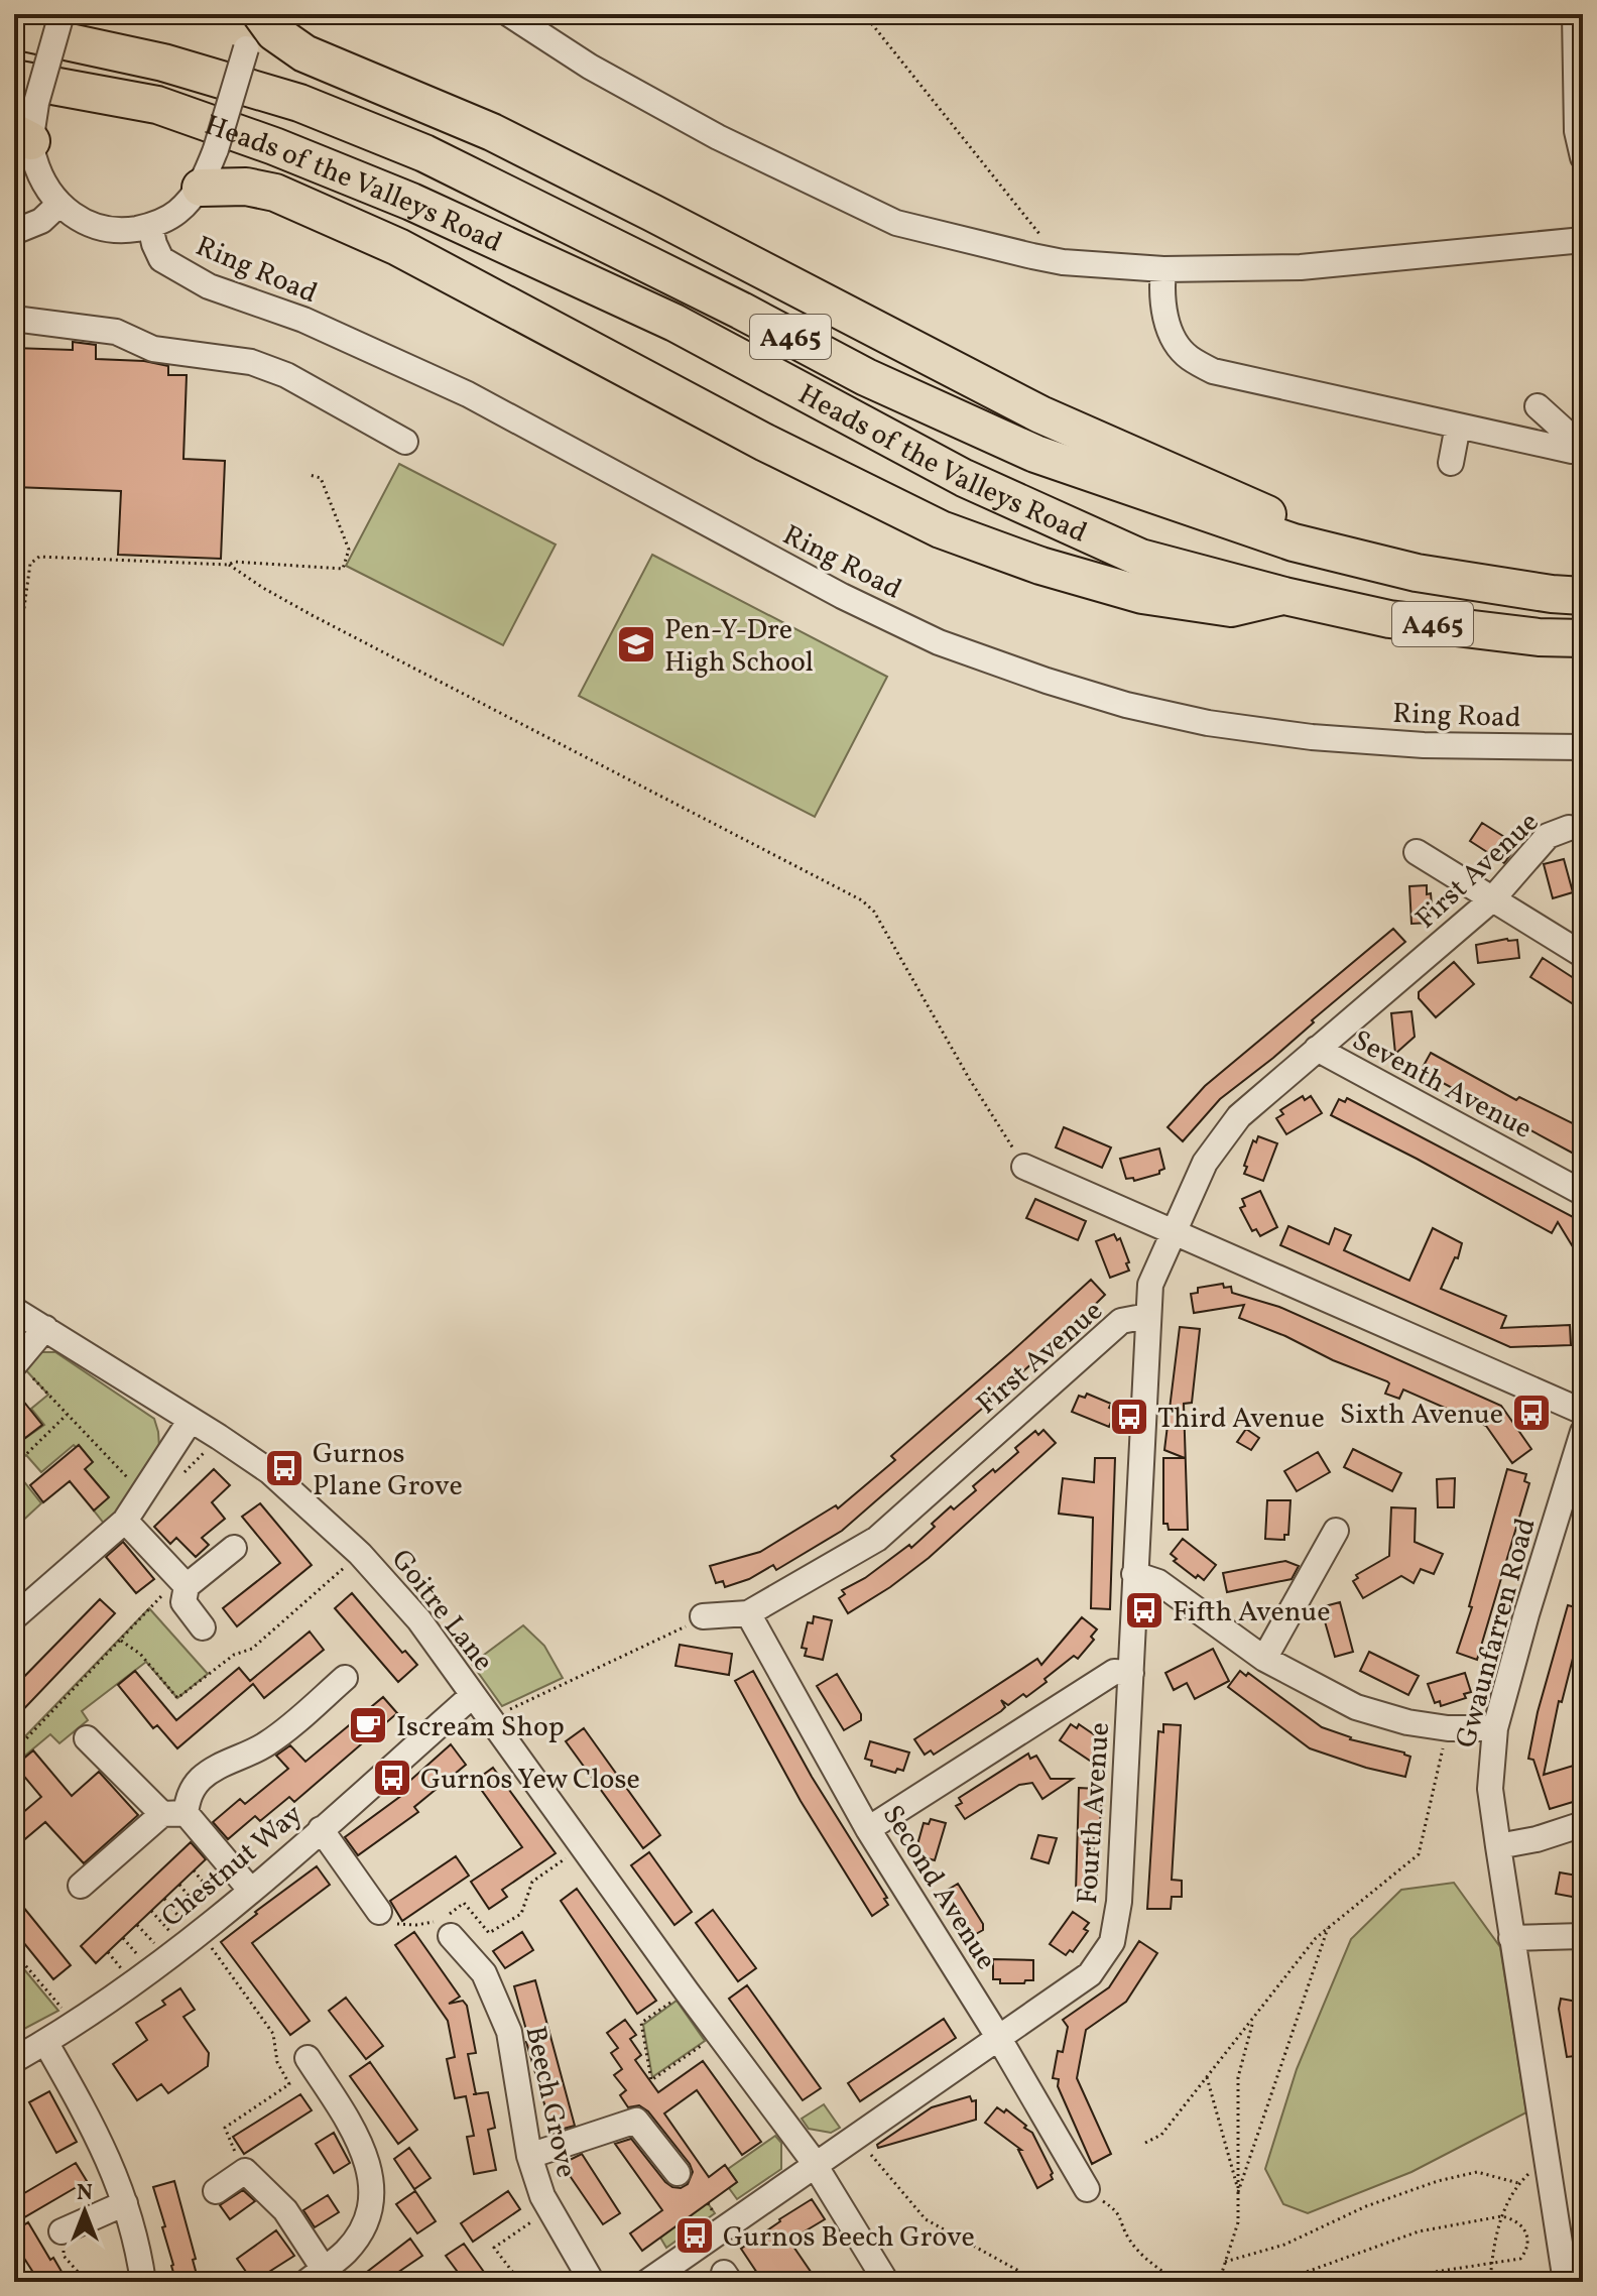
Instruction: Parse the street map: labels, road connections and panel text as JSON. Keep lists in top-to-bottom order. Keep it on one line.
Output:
{"streets":{"highway":["Heads of the Valleys Road","A465"],"street":["Ring Road","First Avenue","Seventh Avenue","Goitre Lane","Gwaunfarren Road","Fourth Avenue","Chestnut Way","Second Avenue","Beech Grove"]},"crossings":[["First Avenue","Seventh Avenue"],["First Avenue","Fourth Avenue"],["First Avenue","Second Avenue"],["Goitre Lane","Fourth Avenue"],["Goitre Lane","Chestnut Way"],["Fourth Avenue","Second Avenue"]],"places":{"school or university":["Pen-Y-Dre High School"],"bus stop":["Sixth Avenue","Third Avenue","Gurnos Plane Grove","Fifth Avenue","Gurnos Yew Close","Gurnos Beech Grove"],"cafe":["Iscream Shop"]},"north":"top"}
